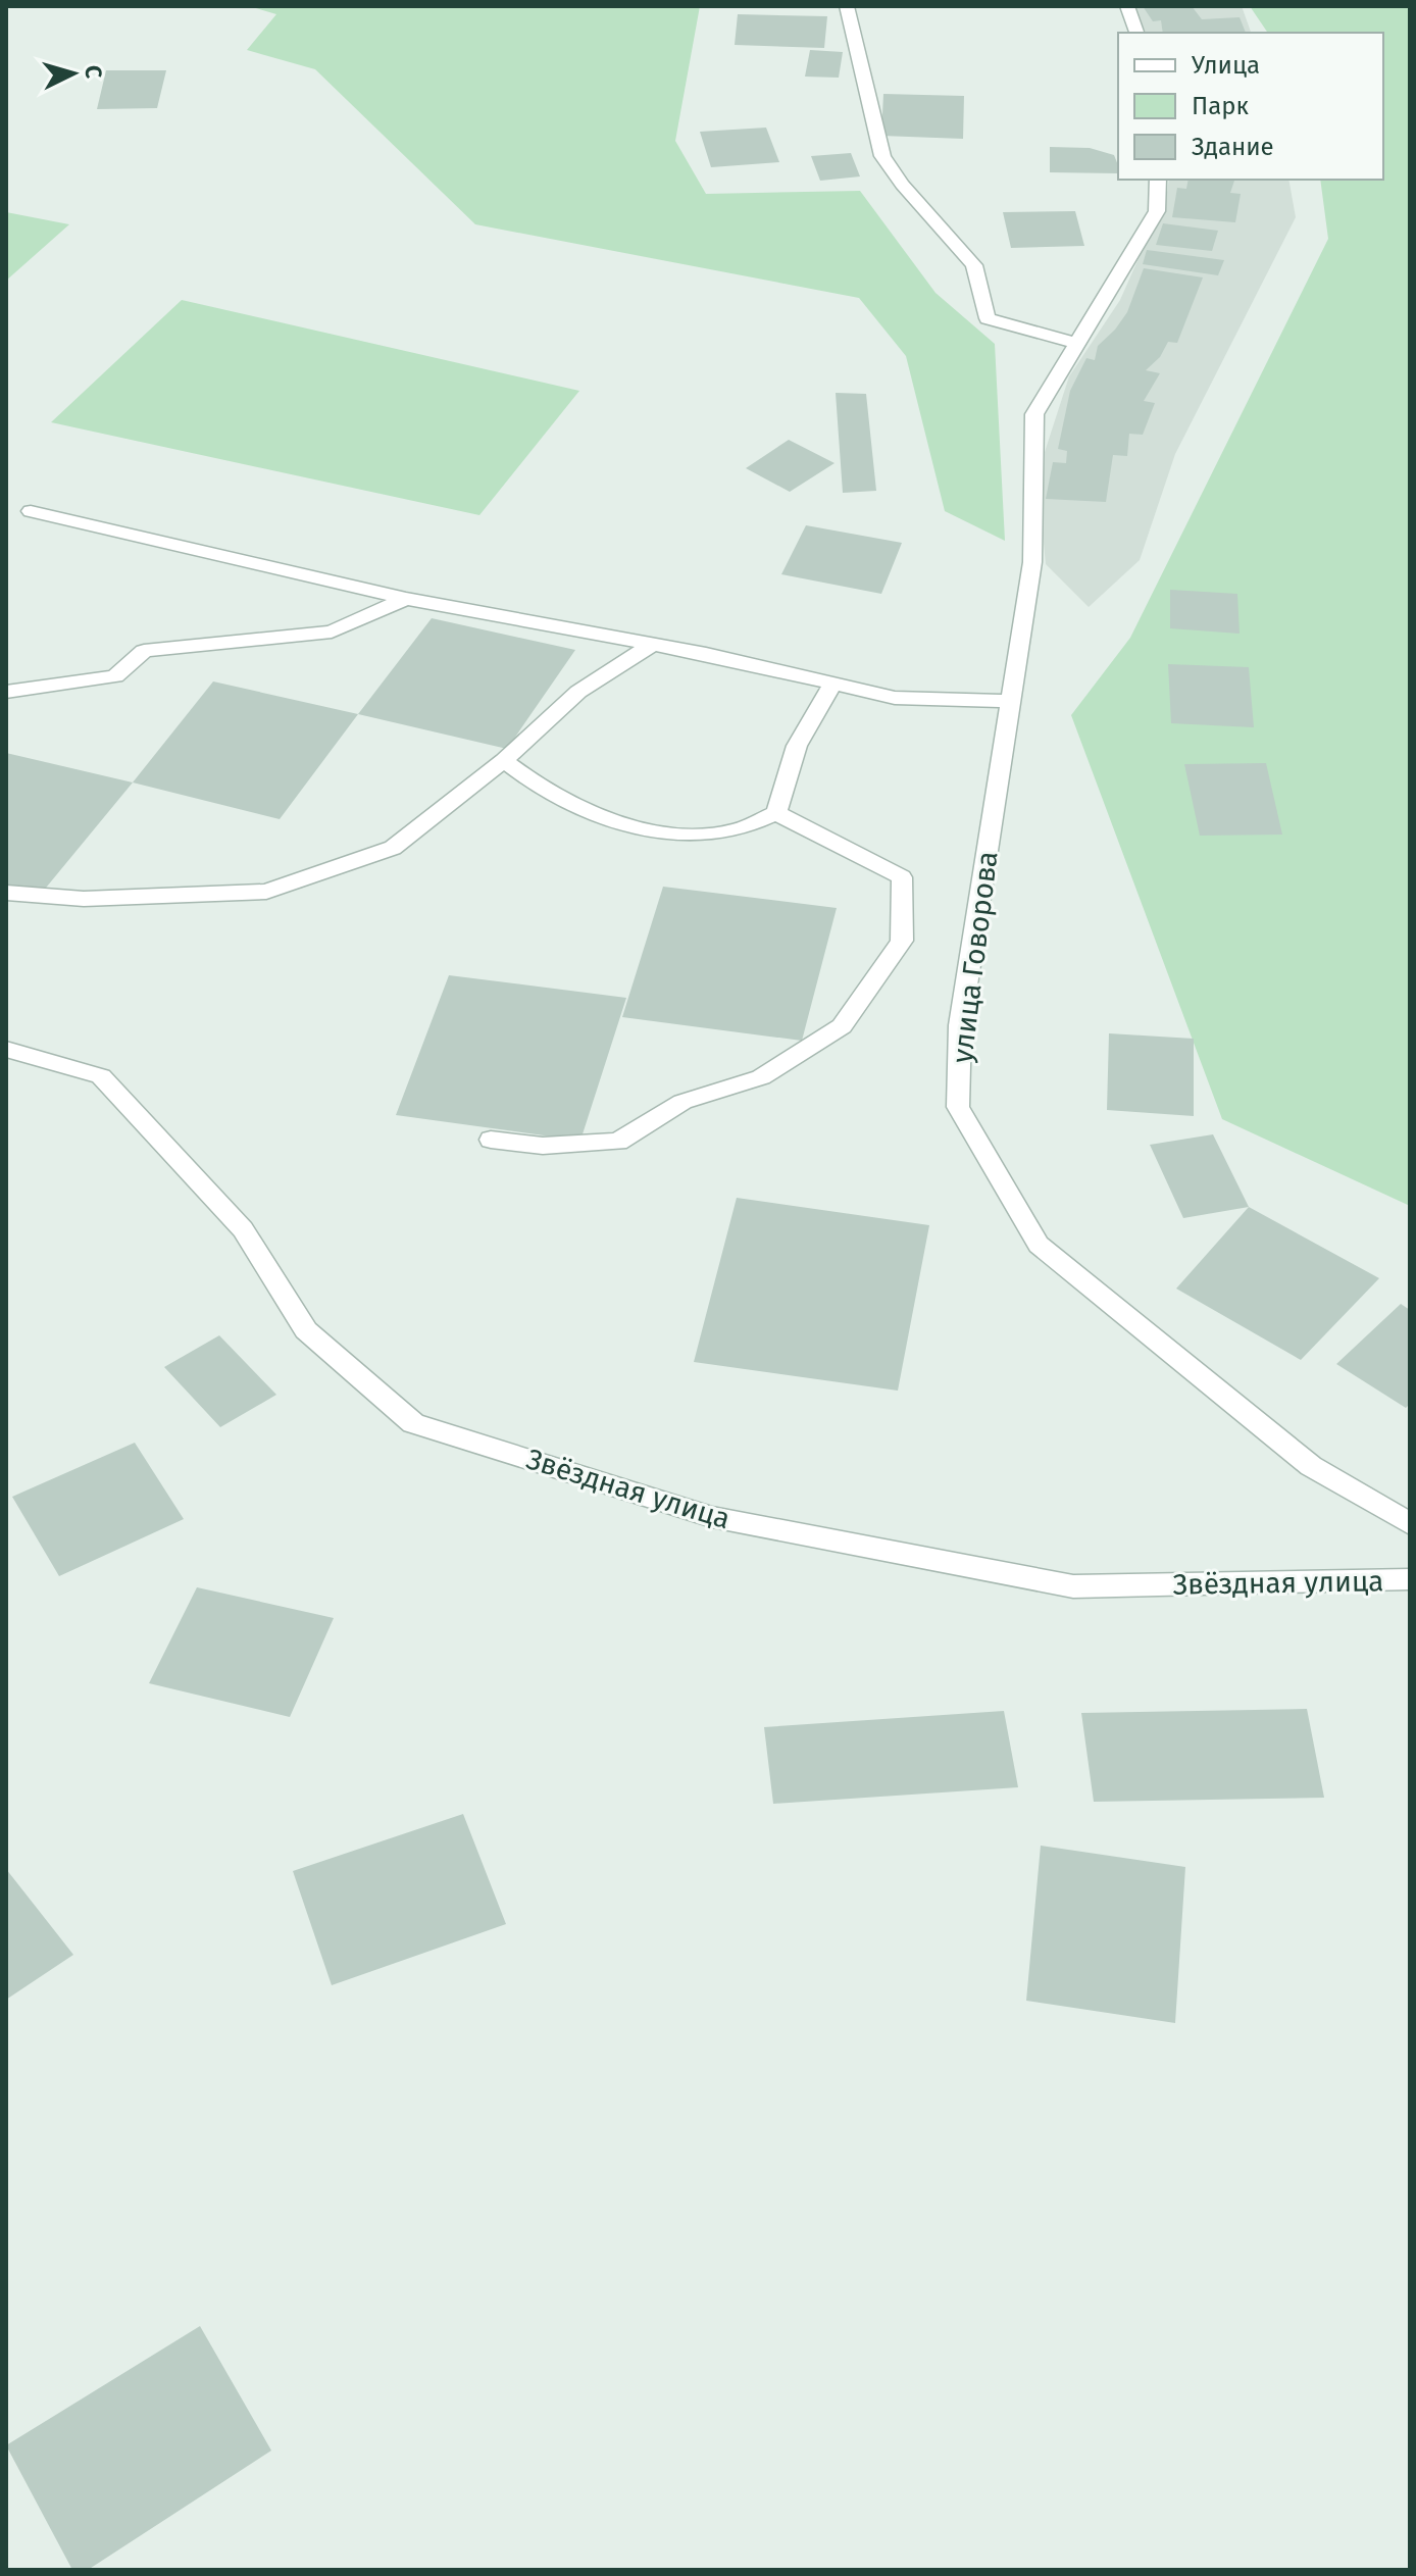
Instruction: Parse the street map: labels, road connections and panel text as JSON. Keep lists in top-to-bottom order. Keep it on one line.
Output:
{"streets":{"street":["улица Говорова","Звёздная улица"]},"legend":["Улица","Парк","Здание"],"north":"right"}
